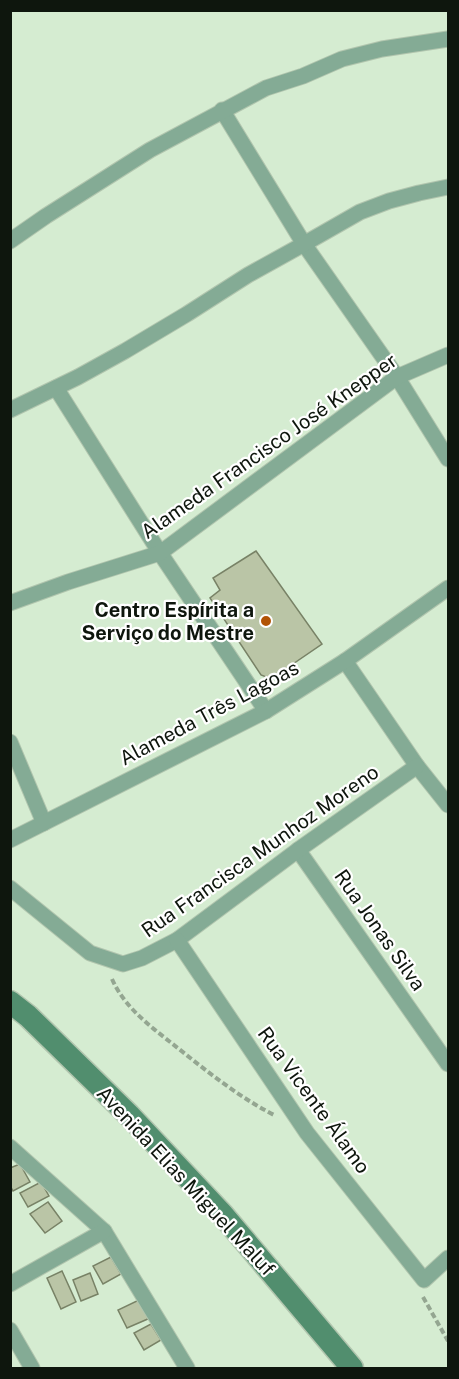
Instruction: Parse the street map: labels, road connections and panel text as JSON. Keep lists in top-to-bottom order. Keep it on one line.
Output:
{"streets":{"main road":["Avenida Elias Miguel Maluf"],"street":["Alameda Francisco José Knepper","Alameda Três Lagoas","Rua Francisca Munhoz Moreno","Rua Jonas Silva","Rua Vicente Álamo"]},"crossings":[["Rua Francisca Munhoz Moreno","Rua Jonas Silva"],["Rua Francisca Munhoz Moreno","Rua Vicente Álamo"]],"places":["Centro Espírita a Serviço do Mestre"]}
